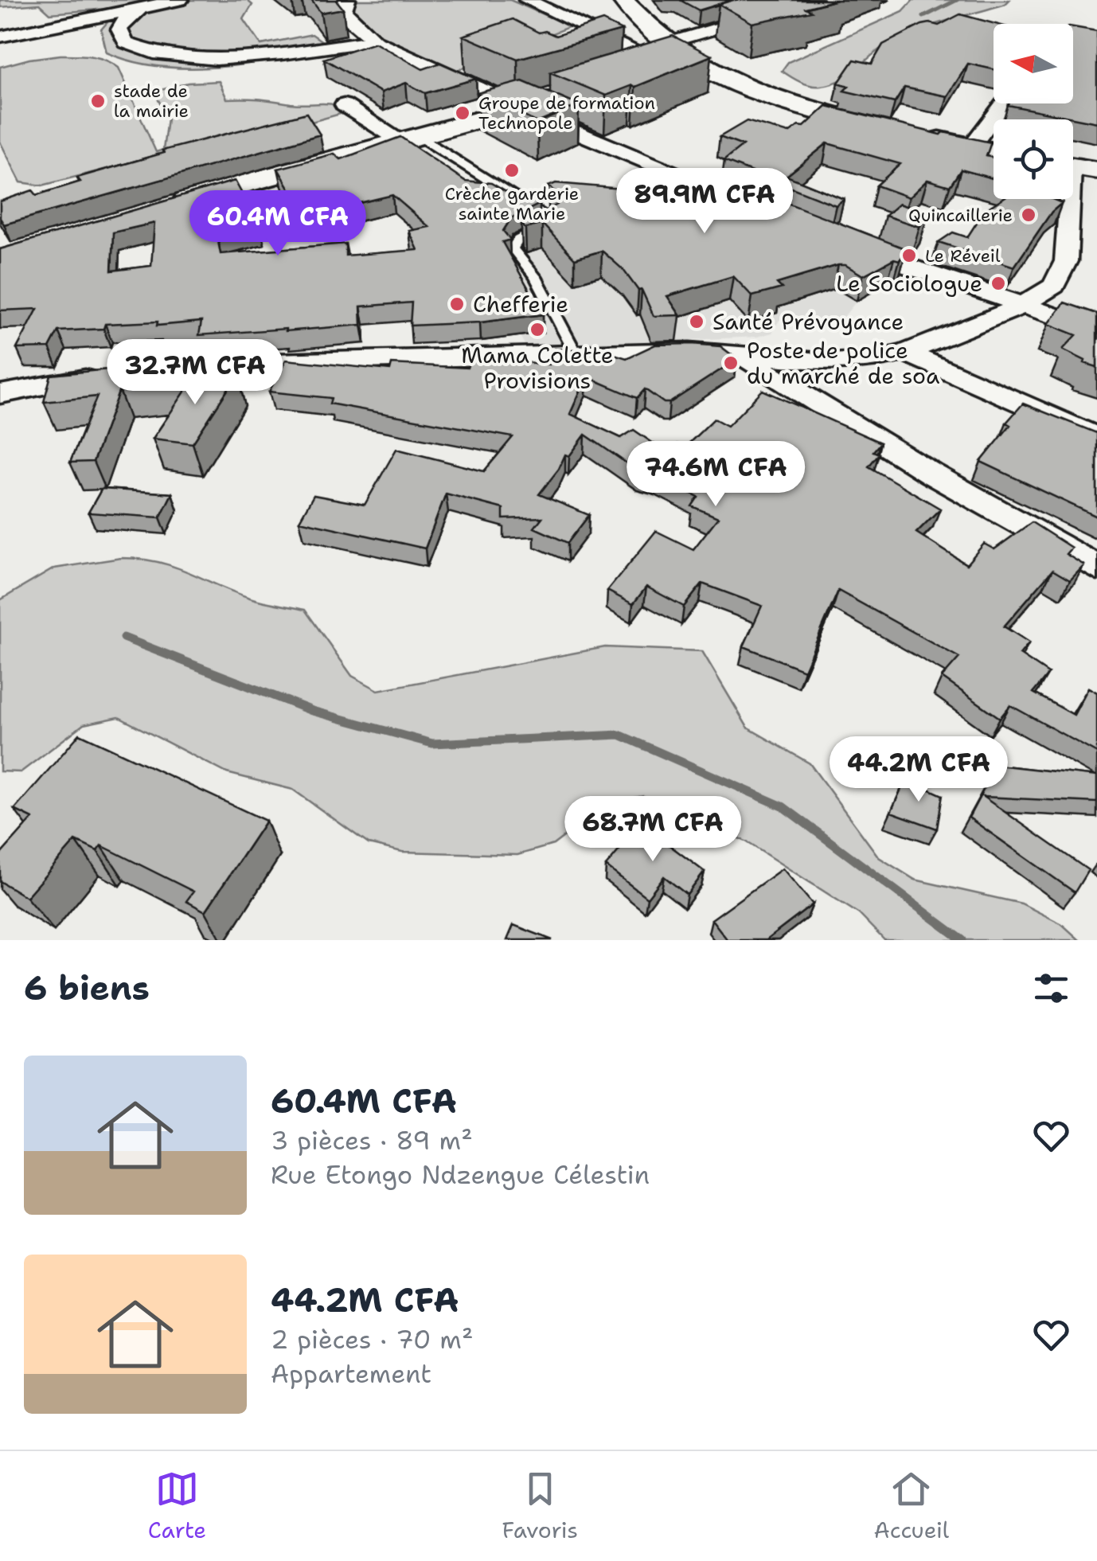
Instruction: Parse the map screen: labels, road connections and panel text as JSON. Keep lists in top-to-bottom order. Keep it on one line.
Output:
{"places":["stade de la mairie","Groupe de formation Technopole","Crèche garderie sainte Marie","Quincaillerie","Le Réveil","Le Sociologue","Chefferie","Santé Prévoyance","Mama Colette Provisions","Poste de police du marché de soa"],"north":"left","page":{"price":["89.9M CFA","60.4M CFA","32.7M CFA","74.6M CFA","44.2M CFA","68.7M CFA"],"heading":"6 biens","list":[{"name":"60.4M CFA","note":"3 pièces · 89 m² · Rue Etongo Ndzengue Célestin"},{"name":"44.2M CFA","note":"2 pièces · 70 m² · Appartement"}],"tabs":["Carte","Favoris","Accueil"]}}
